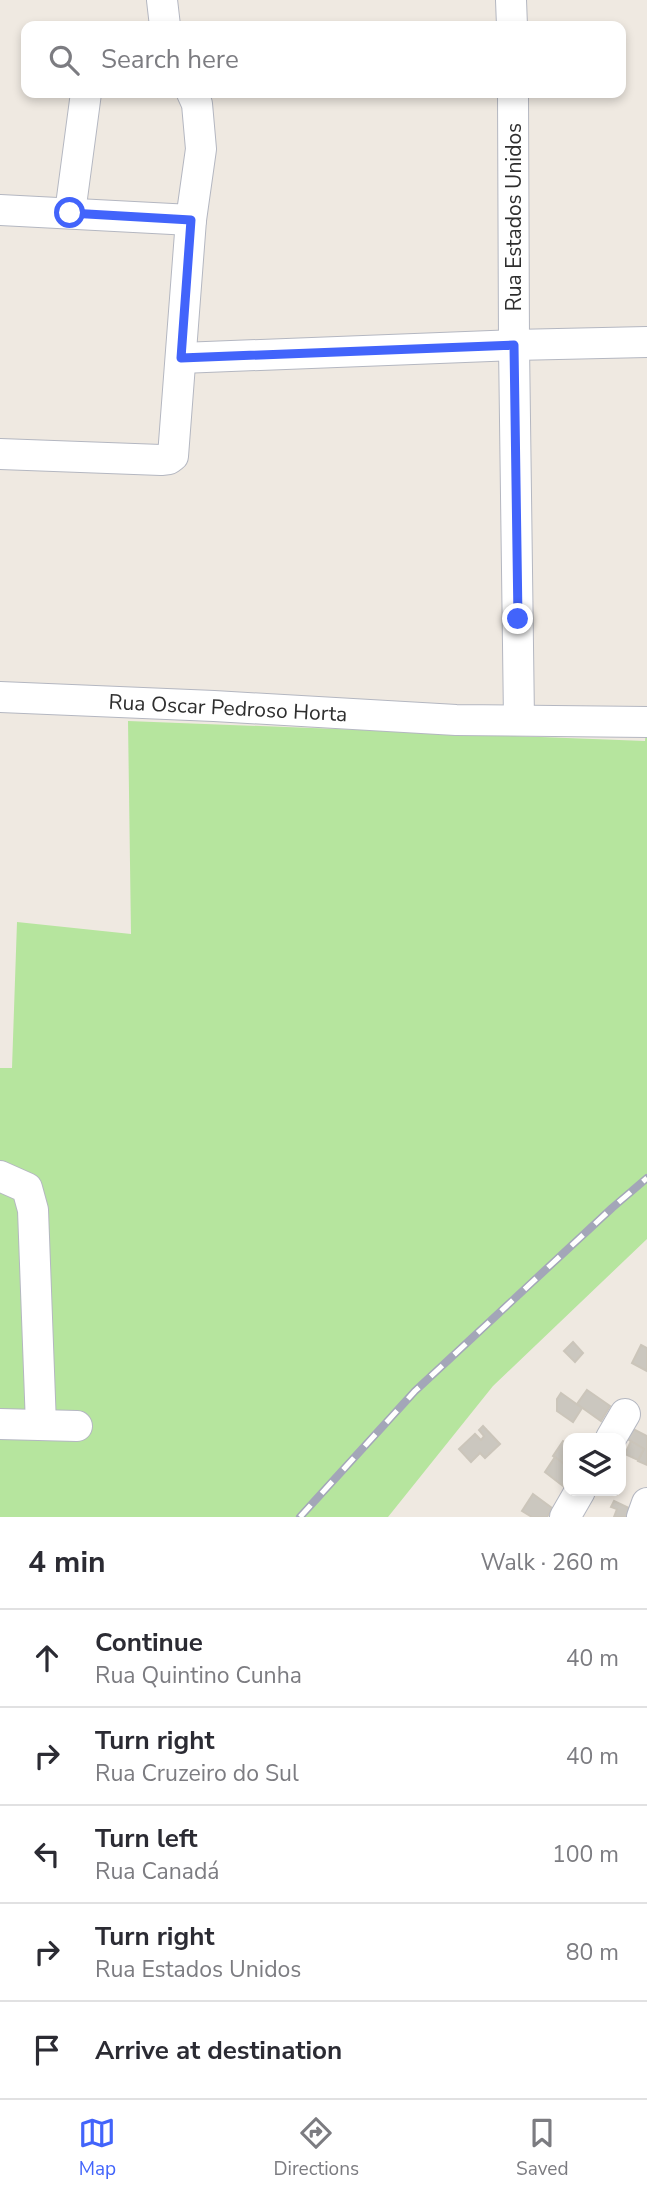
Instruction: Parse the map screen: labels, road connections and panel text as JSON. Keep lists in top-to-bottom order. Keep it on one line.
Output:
{"streets":{"street":["Rua Estados Unidos","Rua Oscar Pedroso Horta"]},"crossings":[["Rua Estados Unidos","Rua Oscar Pedroso Horta"]],"page":{"search":"Search here","heading":["4 min","Walk · 260 m"],"list":[["Continue","Rua Quintino Cunha","40 m"],["Turn right","Rua Cruzeiro do Sul","40 m"],["Turn left","Rua Canadá","100 m"],["Turn right","Rua Estados Unidos","80 m"],"Arrive at destination"],"nav":["Map","Directions","Saved"]}}
